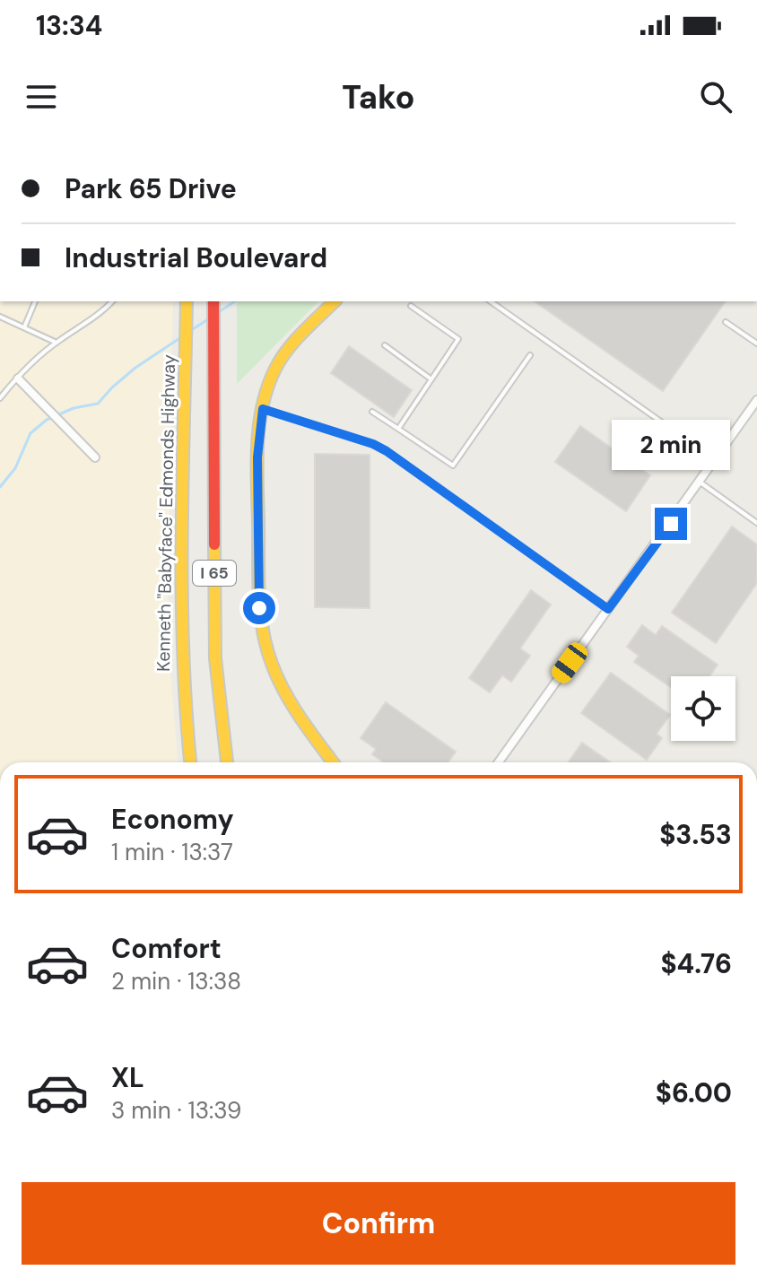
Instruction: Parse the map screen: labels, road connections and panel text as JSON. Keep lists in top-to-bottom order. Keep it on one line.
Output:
{"streets":{"main road":["Kenneth \"Babyface\" Edmonds Highway","I 65"]},"page":{"status":"13:34","header":"Tako","banner":["Park 65 Drive","Industrial Boulevard"],"bubble":"2 min","list":[{"name":"Economy","note":"1 min · 13:37","value":"$3.53"},{"name":"Comfort","note":"2 min · 13:38","value":"$4.76"},{"name":"XL","note":"3 min · 13:39","value":"$6.00"}],"buttons":"Confirm"}}
